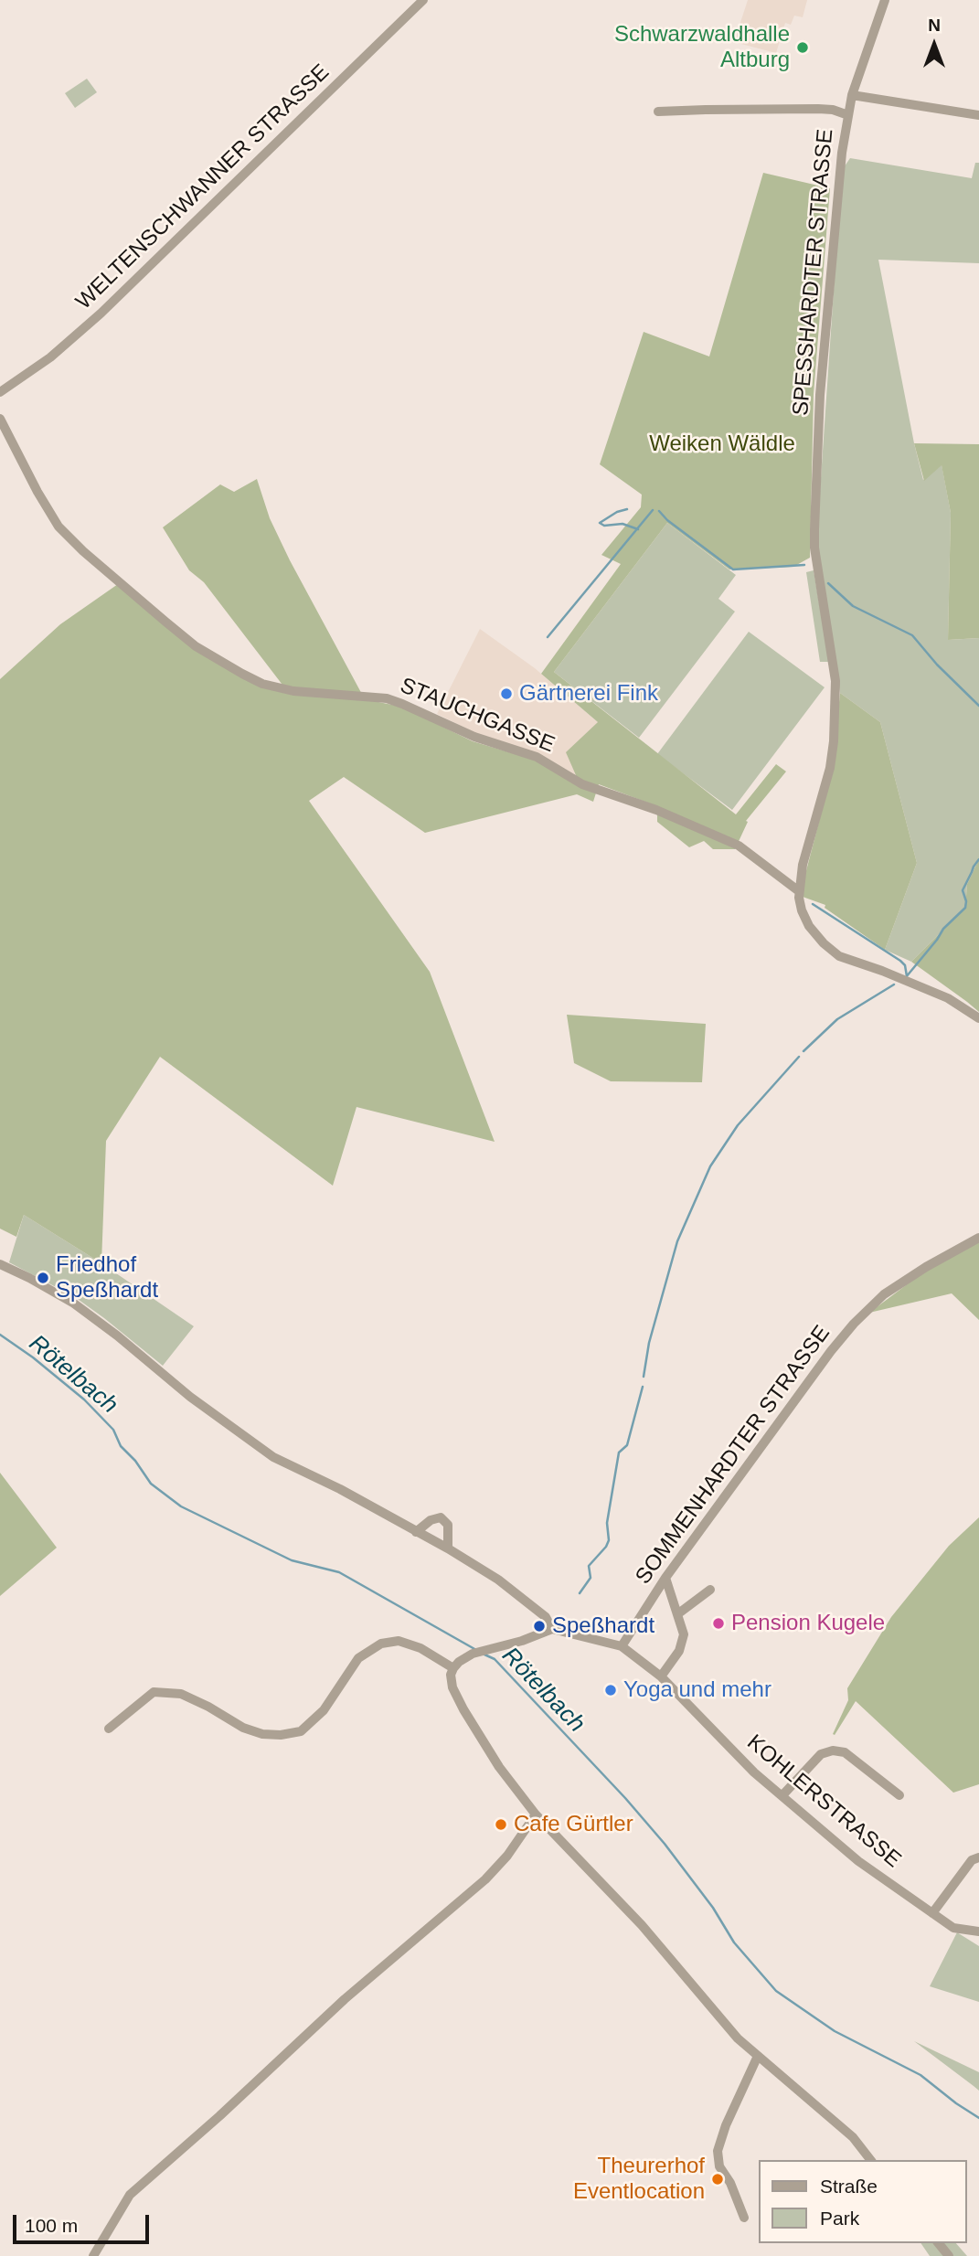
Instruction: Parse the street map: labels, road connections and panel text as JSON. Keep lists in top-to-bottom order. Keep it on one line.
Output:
{"streets":{"street":["WELTENSCHWANNER STRASSE","SPESSHARDTER STRASSE","STAUCHGASSE","SOMMENHARDTER STRASSE","KOHLERSTRASSE"]},"crossings":[["SPESSHARDTER STRASSE","STAUCHGASSE"],["SOMMENHARDTER STRASSE","KOHLERSTRASSE"]],"water":["Rötelbach"],"parks":["Weiken Wäldle"],"places":["Schwarzwaldhalle Altburg","Gärtnerei Fink","Friedhof Speßhardt","Pension Kugele","Speßhardt","Yoga und mehr","Cafe Gürtler","Theurerhof Eventlocation"],"legend":["Straße","Park"],"scale_bar":"100 m","north":"top"}
